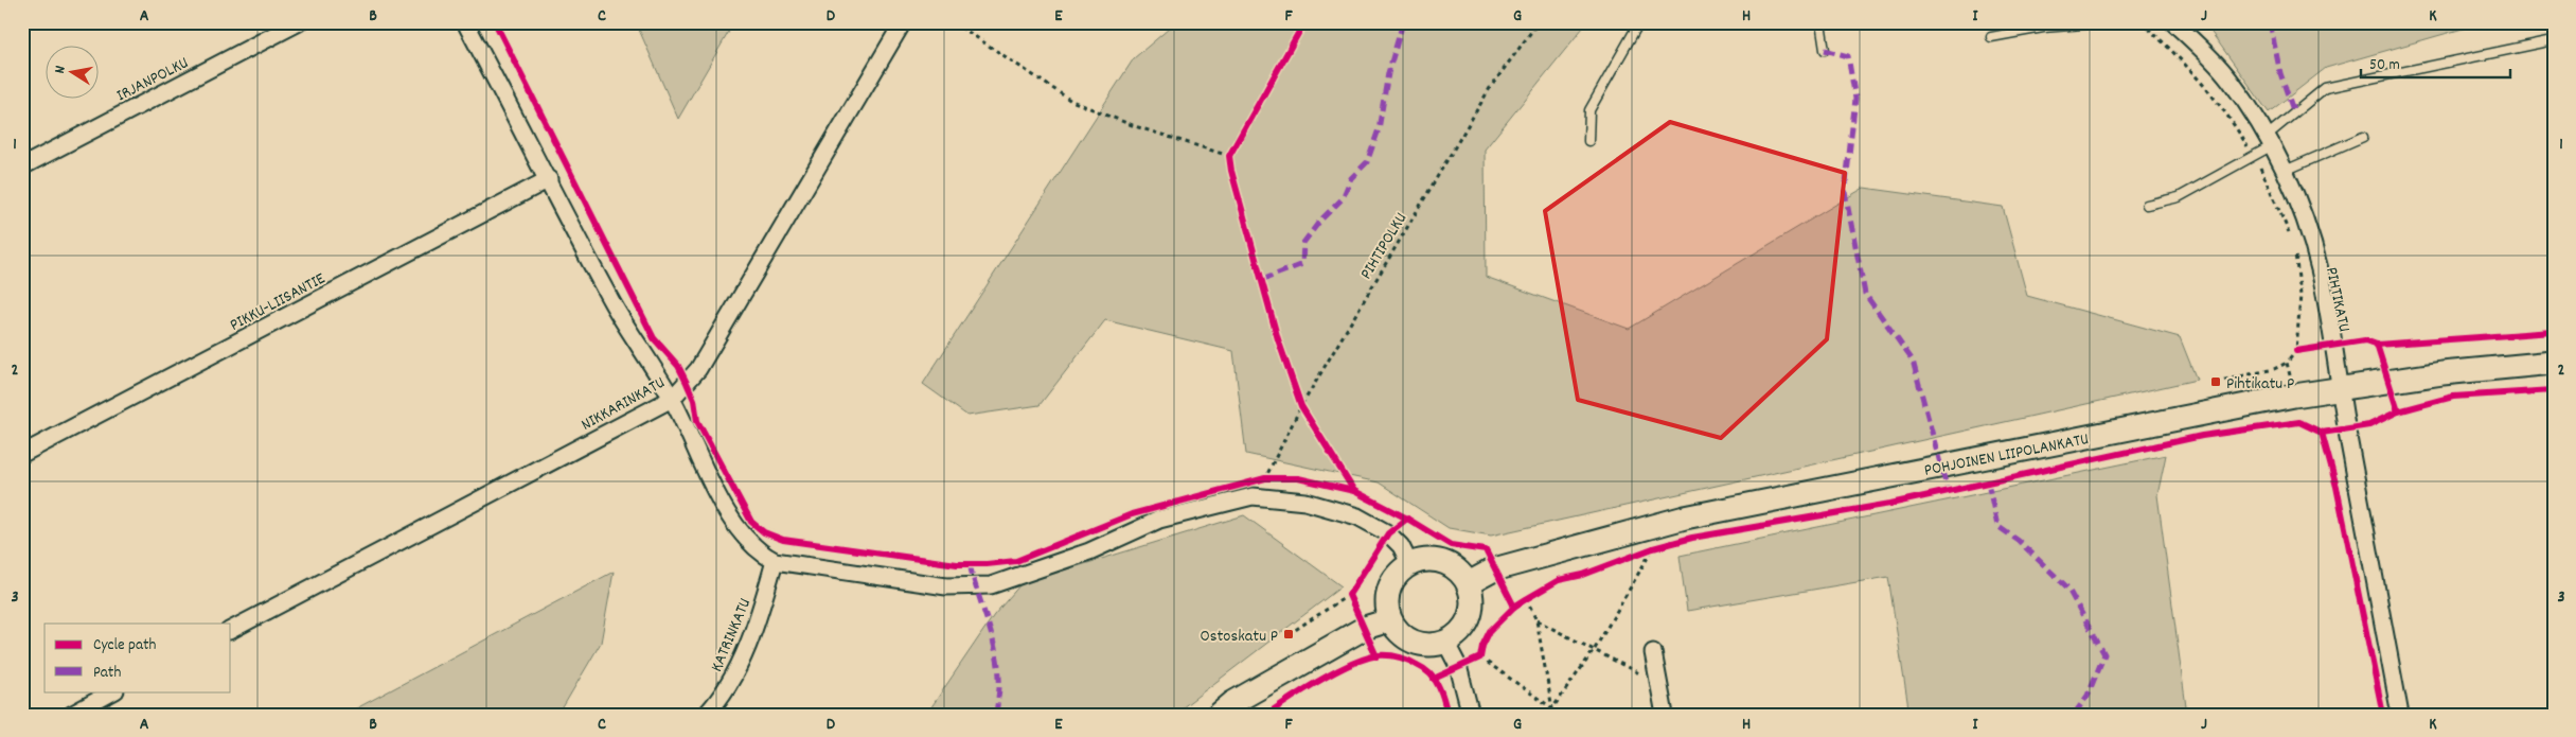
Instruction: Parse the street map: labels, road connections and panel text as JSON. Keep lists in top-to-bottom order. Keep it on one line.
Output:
{"streets":{"street":["IRJANPOLKU","PIHTIKATU","PIKKU-LIISANTIE","NIKKARINKATU","POHJOINEN LIIPOLANKATU","KATRINKATU"],"path":["PIHTIPOLKU"]},"crossings":[["PIHTIKATU","POHJOINEN LIIPOLANKATU"]],"places":{"transit":["Pihtikatu P","Ostoskatu P"]},"legend":["Cycle path","Path"],"scale_bar":"50 m","north":"left","grid":{"columns":["A","B","C","D","E","F","G","H","I","J","K"],"rows":["1","2","3"]}}
